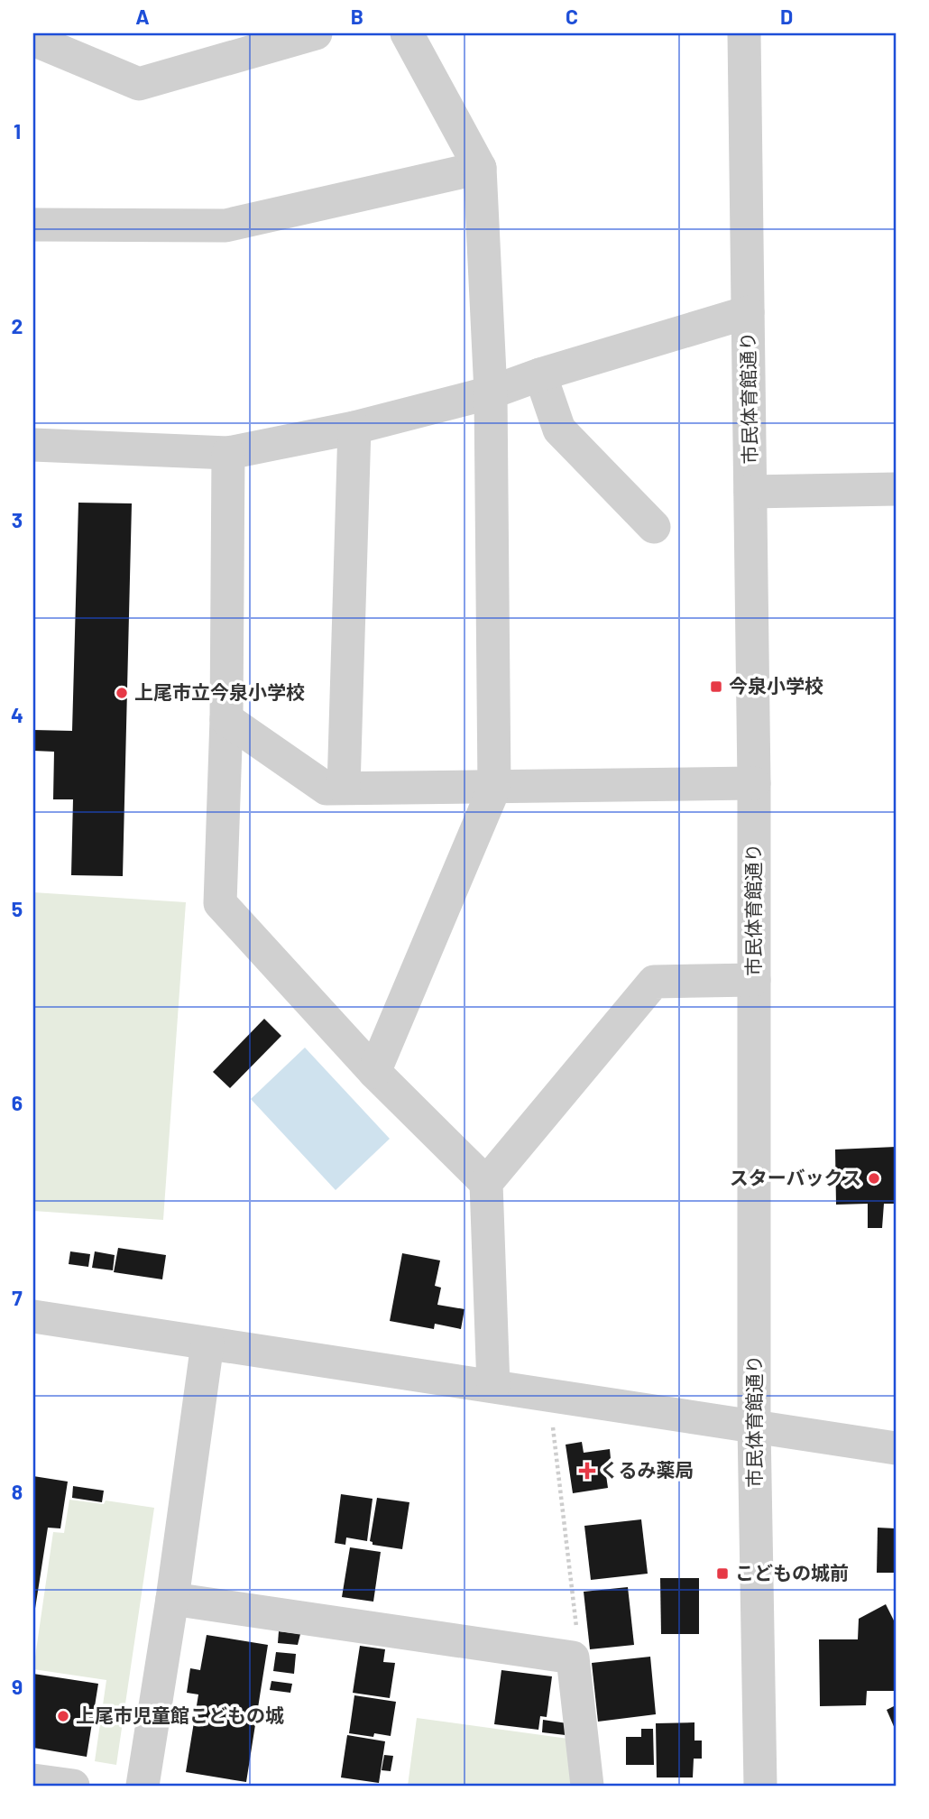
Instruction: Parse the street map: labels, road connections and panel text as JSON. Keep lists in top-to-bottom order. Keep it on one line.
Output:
{"streets":{"street":["市民体育館通り"]},"places":{"transit":["今泉小学校","こどもの城前"],"other":["上尾市立今泉小学校","スターバックス","上尾市児童館こどもの城"],"health":["くるみ薬局"]},"grid":{"columns":["A","B","C","D"],"rows":["1","2","3","4","5","6","7","8","9"]}}
